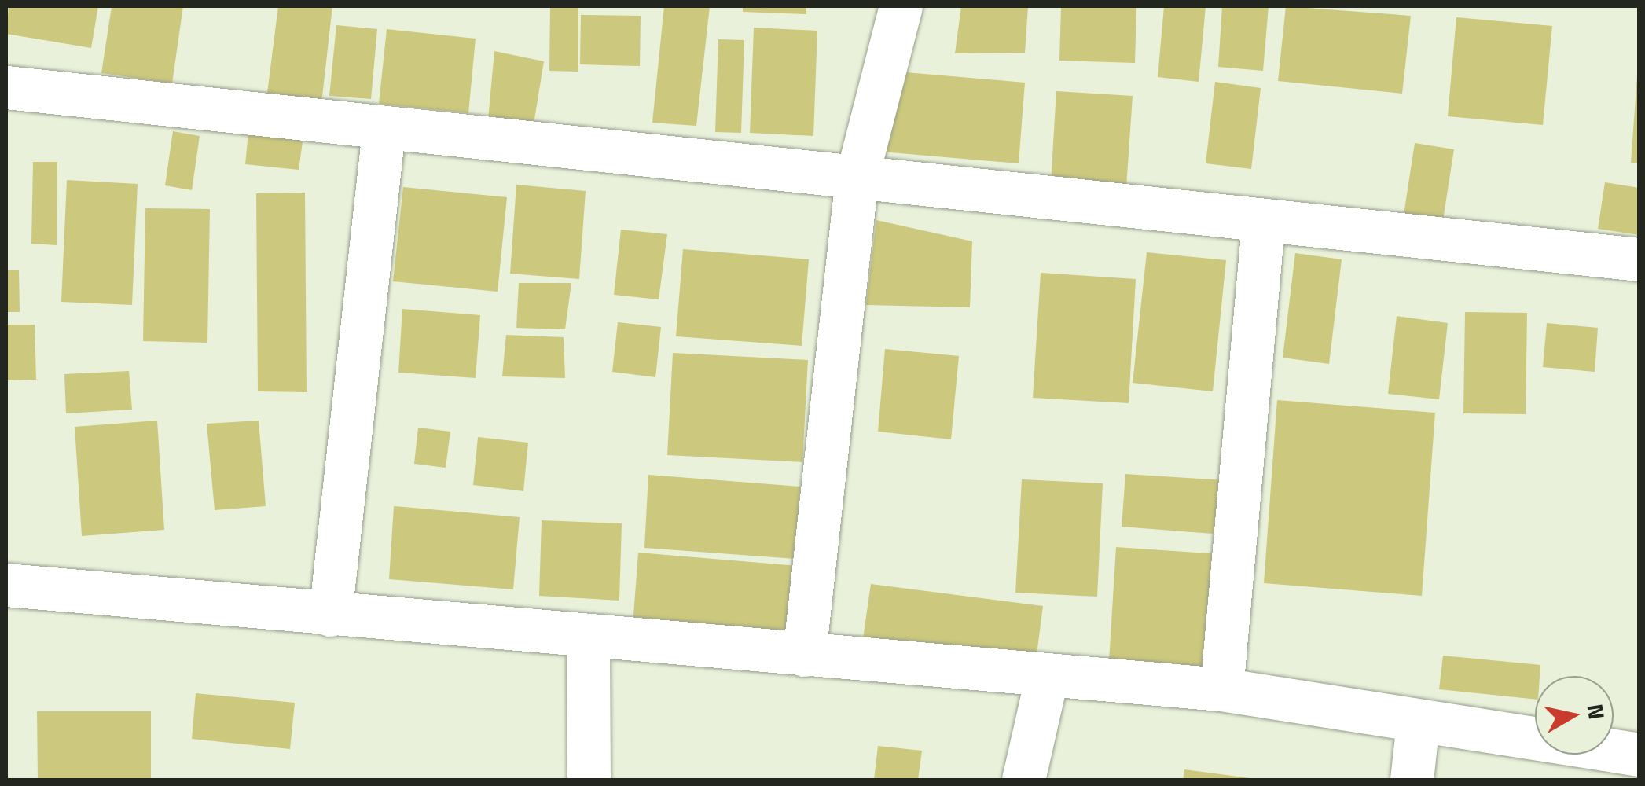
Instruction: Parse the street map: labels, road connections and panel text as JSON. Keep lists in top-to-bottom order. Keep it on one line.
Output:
{"north":"right"}
